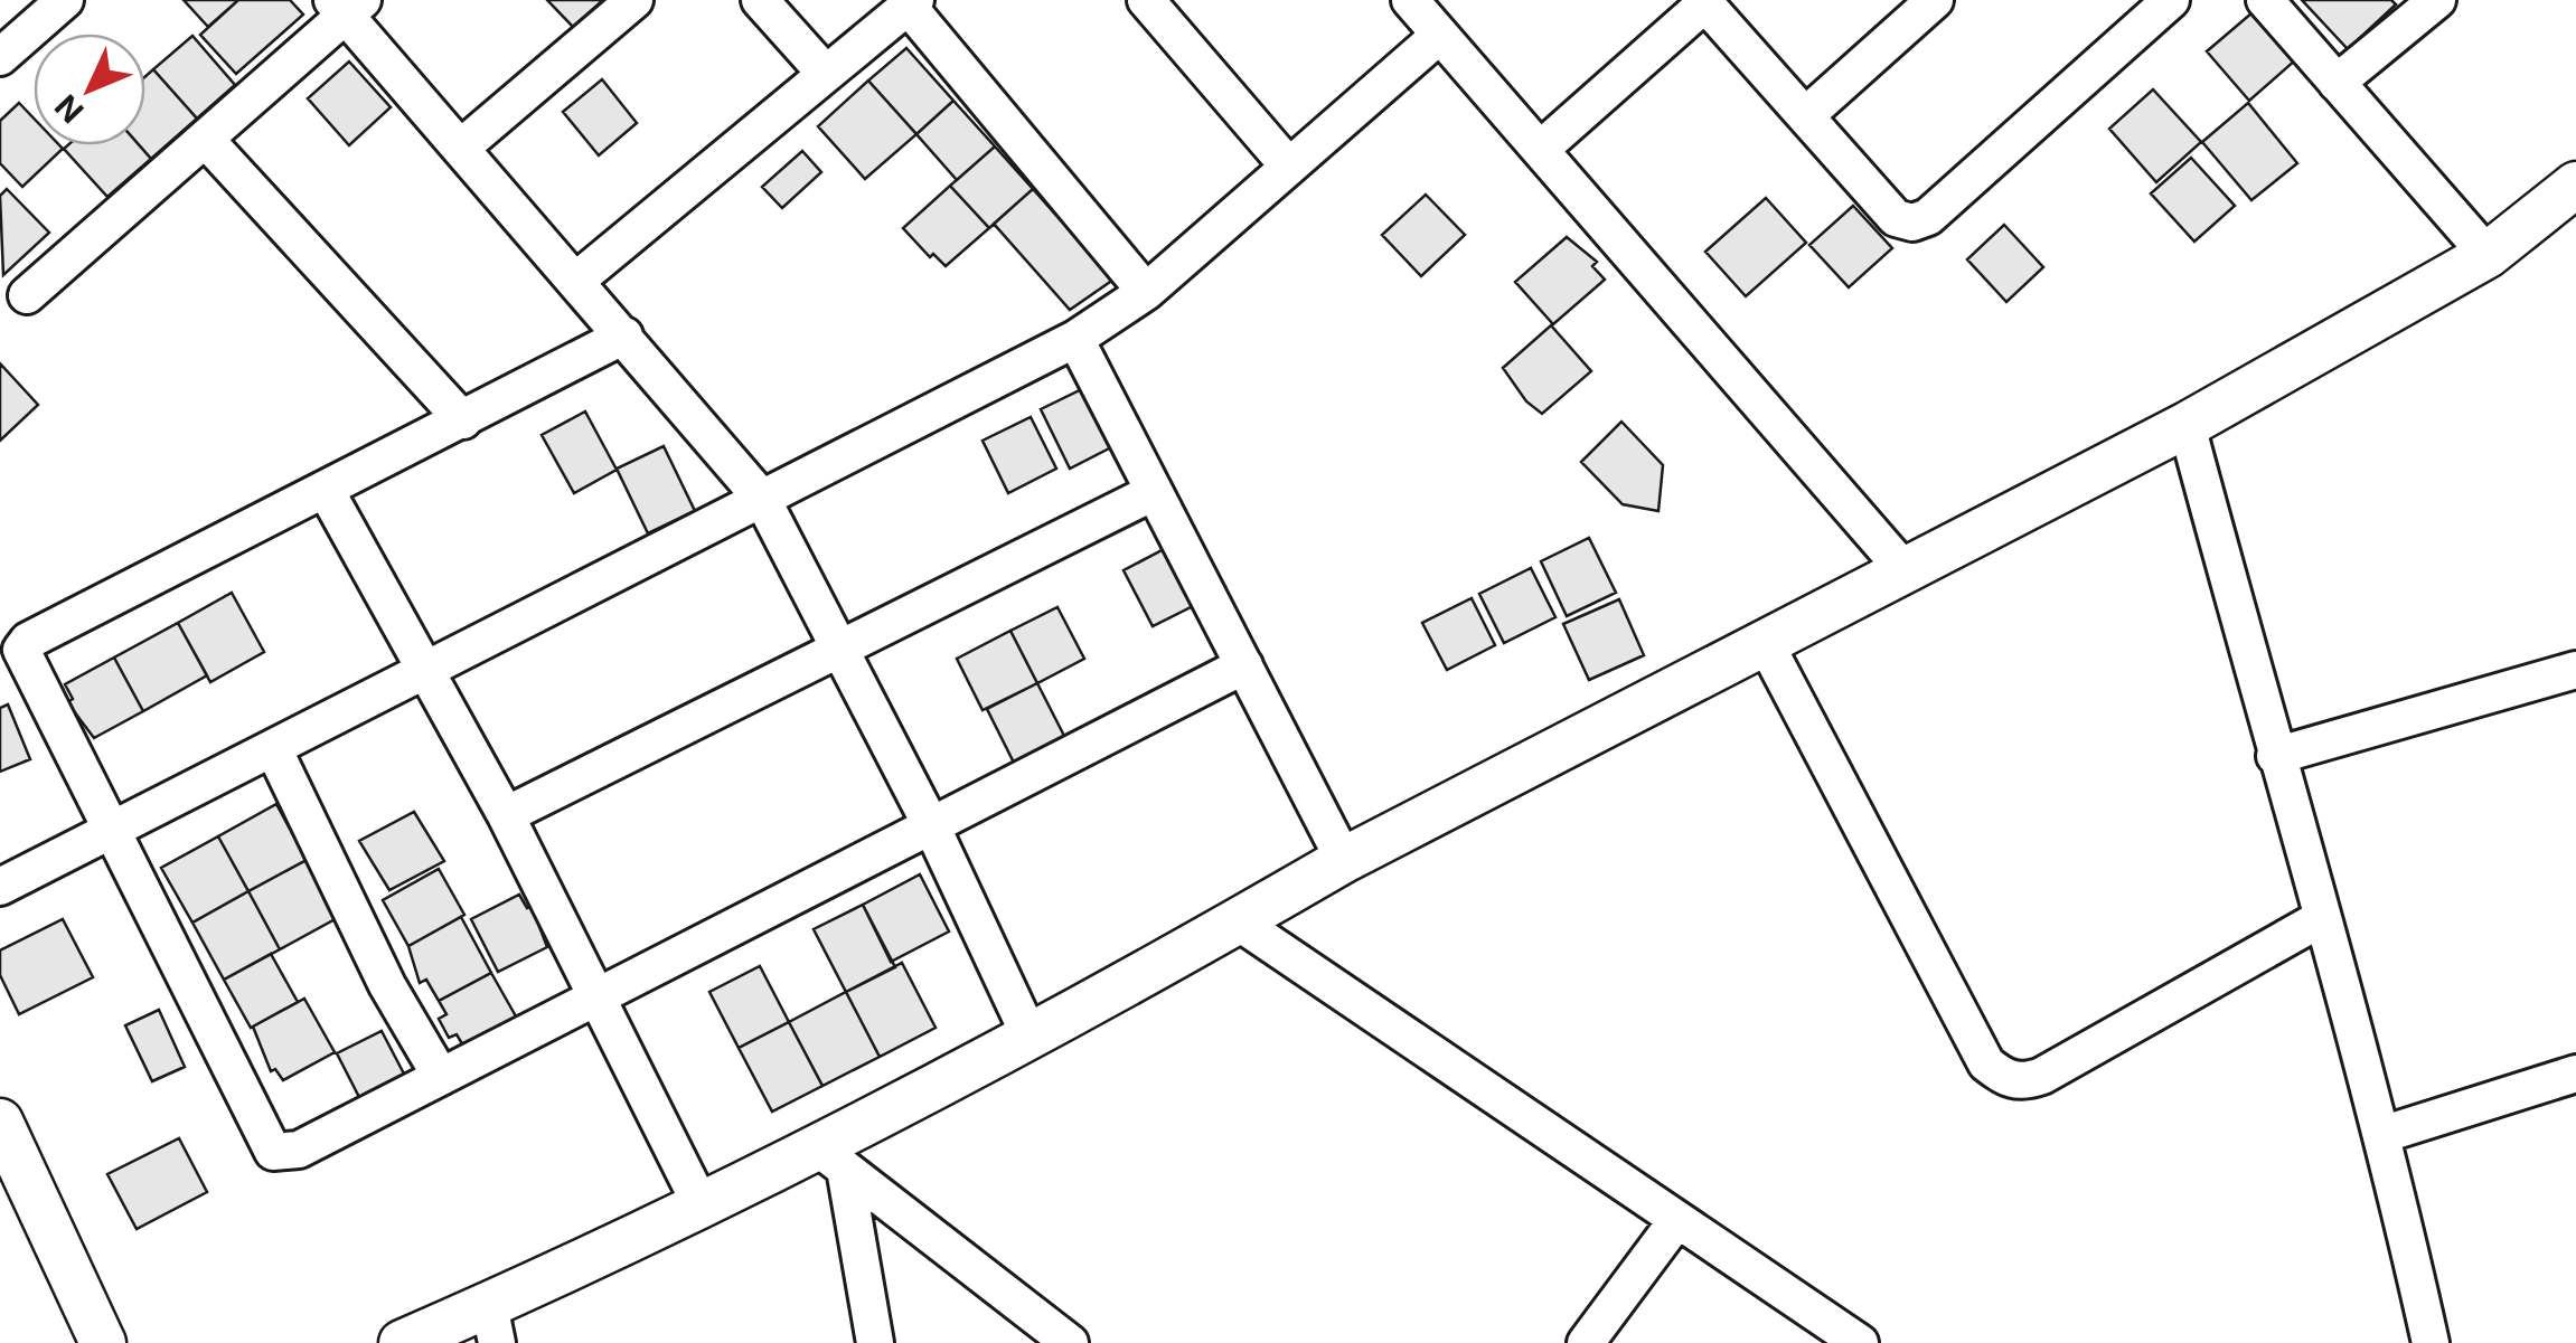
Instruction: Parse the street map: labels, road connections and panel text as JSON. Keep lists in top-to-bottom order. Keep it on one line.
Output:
{"north":"bottom left"}
